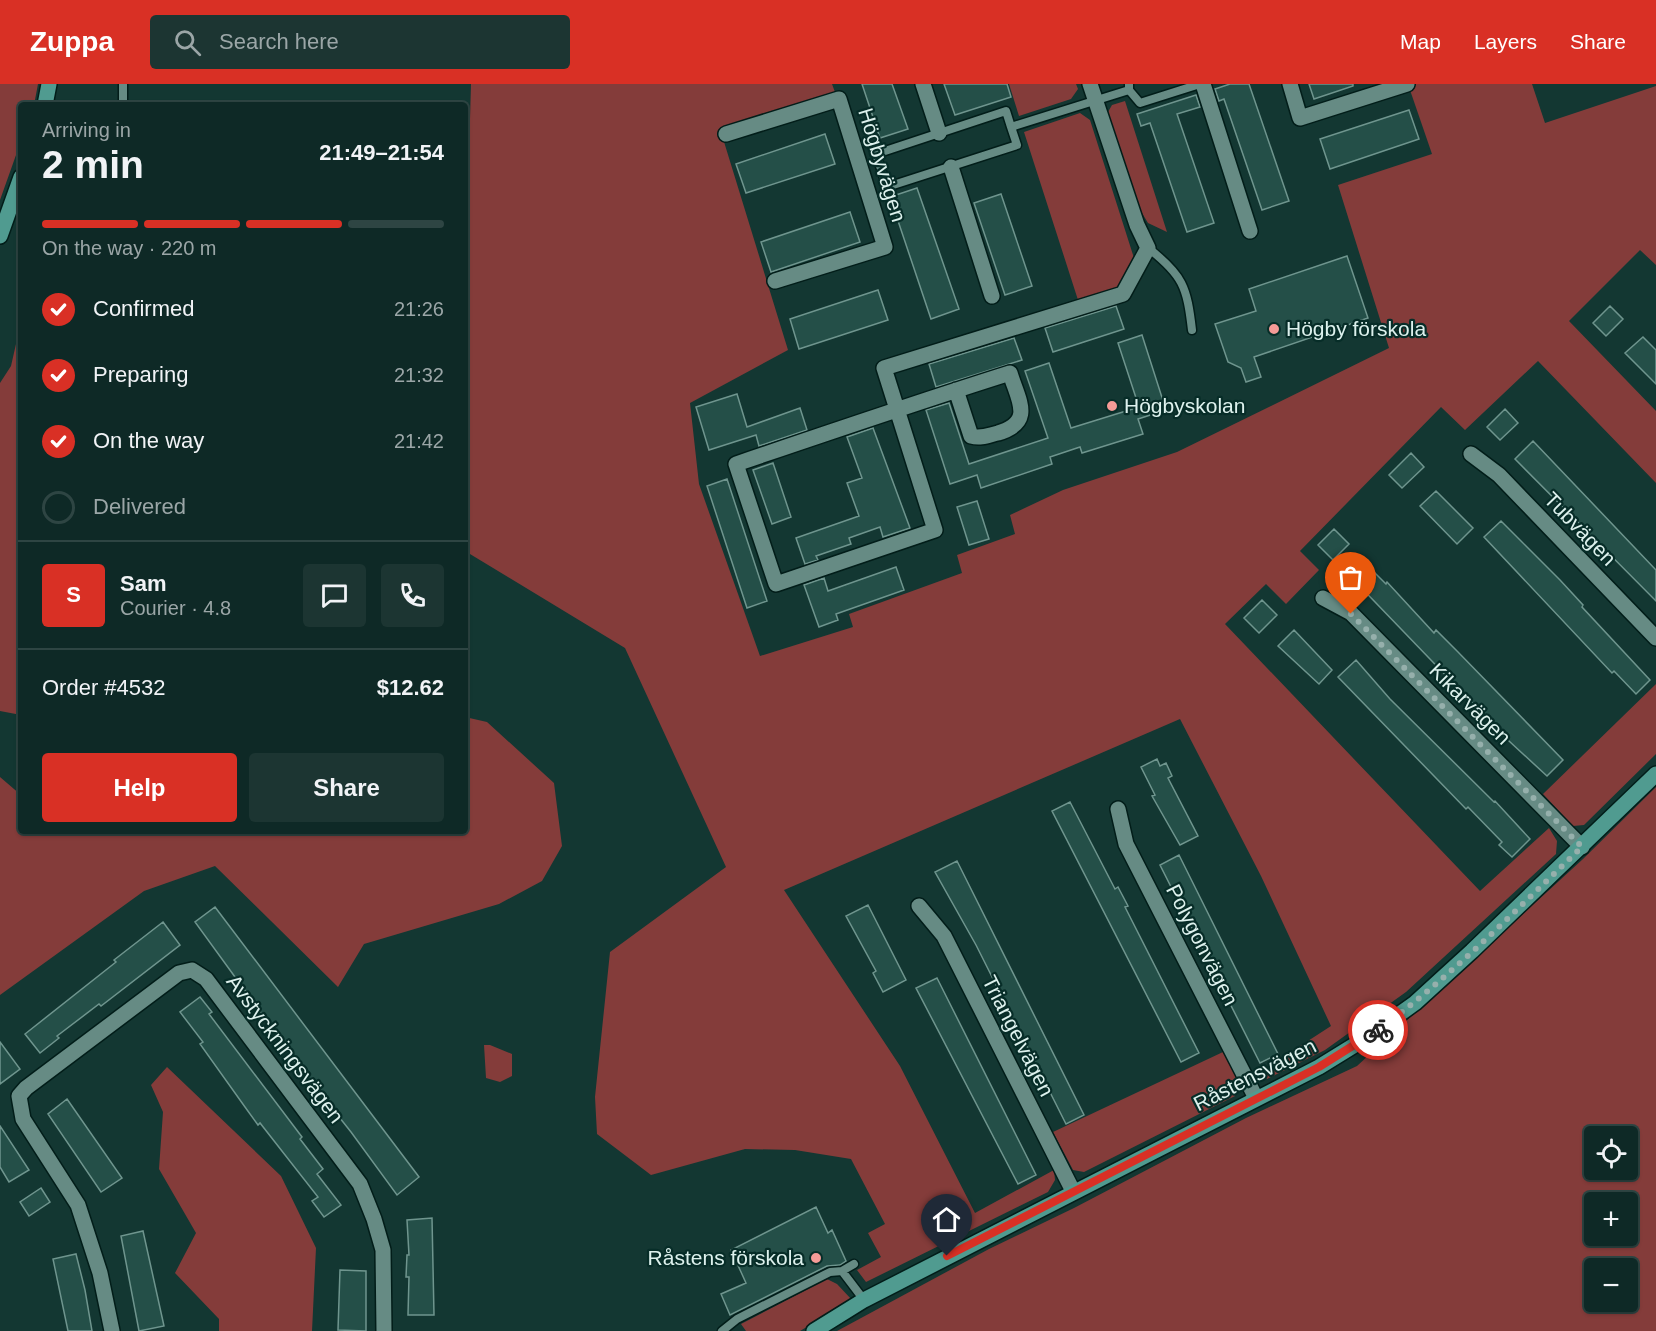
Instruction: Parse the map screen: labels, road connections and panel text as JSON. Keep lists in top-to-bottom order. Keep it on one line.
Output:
{"streets":{"street":["Högbyvägen","Tubvägen","Kikarvägen","Polygonvägen","Triangelvägen","Avstyckningsvägen","Råstensvägen"]},"crossings":[["Kikarvägen","Råstensvägen"],["Polygonvägen","Råstensvägen"],["Triangelvägen","Råstensvägen"]],"places":["Högby förskola","Högbyskolan","Råstens förskola"],"page":{"header":"Zuppa","search":"Search here","nav":["Map","Layers","Share"],"heading":["2 min","Arriving in","21:49–21:54"],"panel":["Sam","Courier · 4.8","Order #4532","$12.62"],"bar":"On the way · 220 m","list":[["Confirmed","21:26"],["Preparing","21:32"],["On the way","21:42"],"Delivered"],"round":"S","buttons":["Help","Share"],"map_buttons":["+","−"]}}
